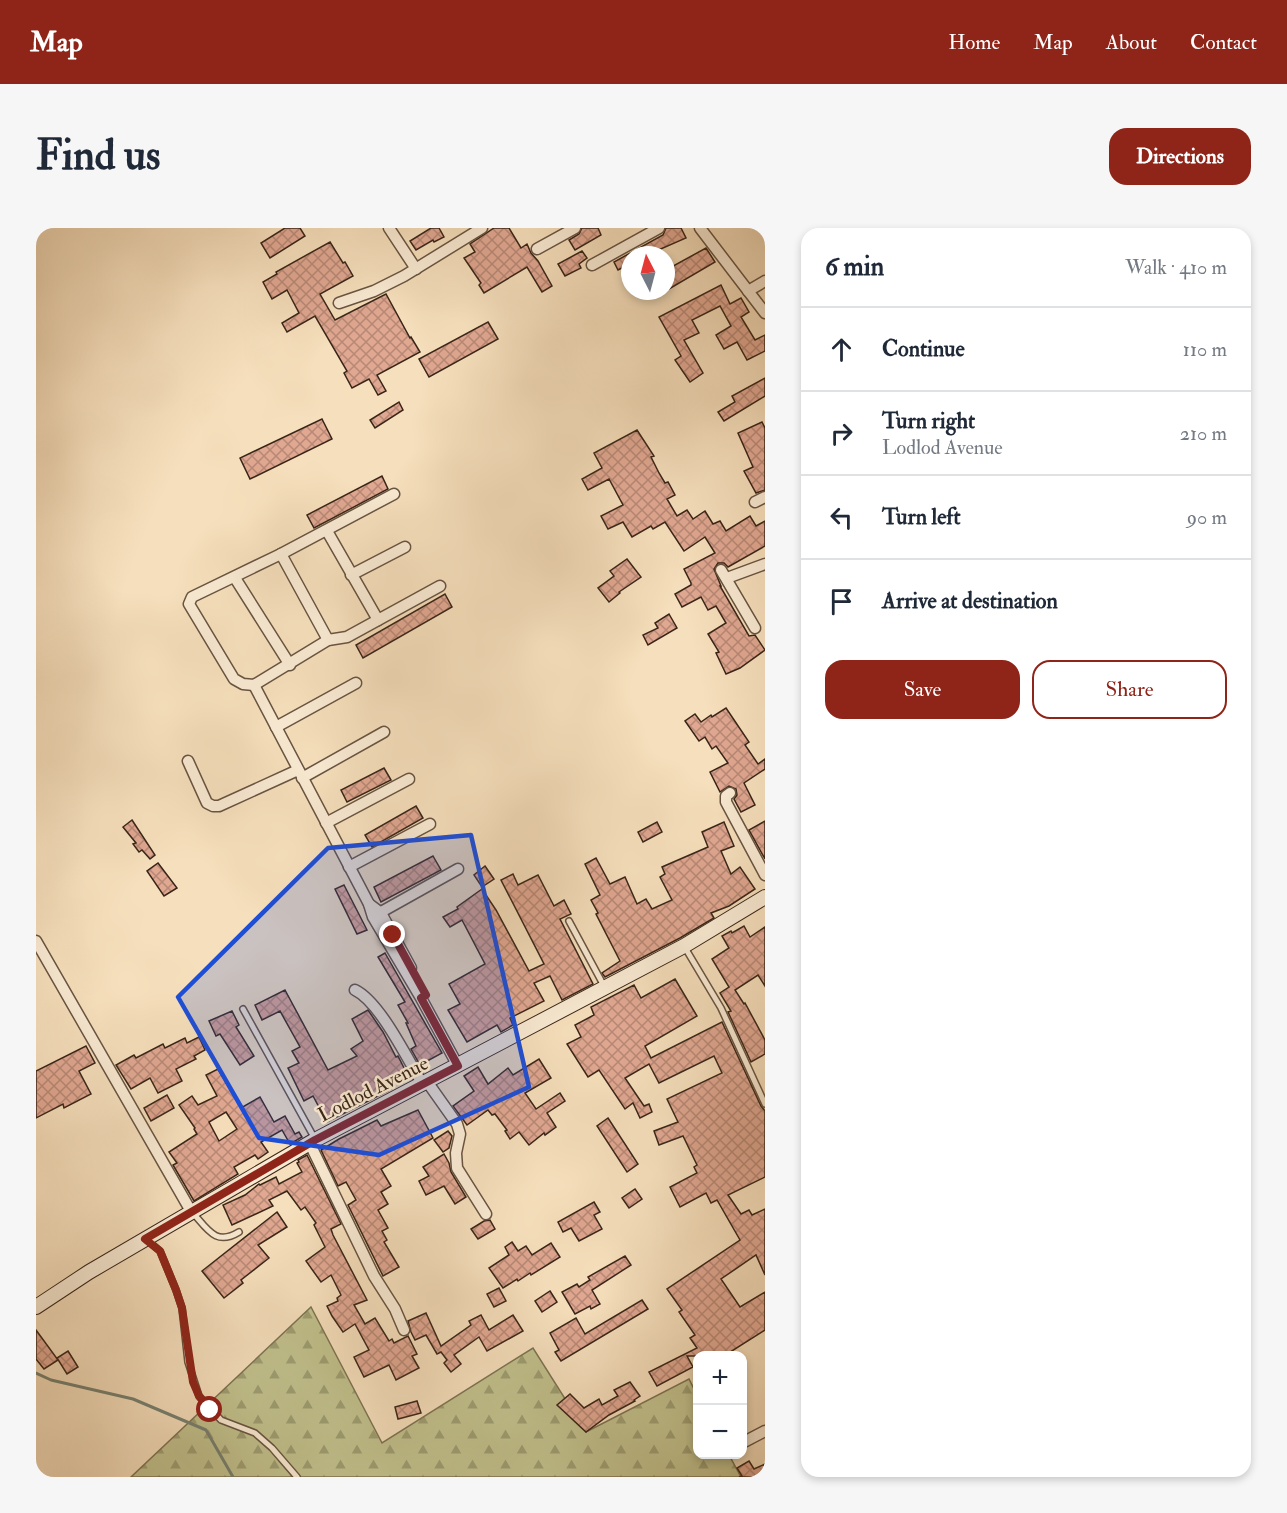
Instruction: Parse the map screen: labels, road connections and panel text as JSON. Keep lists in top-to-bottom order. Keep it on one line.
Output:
{"streets":{"main road":["Lodlod Avenue"]},"north":"top","page":{"header":"Map","nav":["Home","Map","About","Contact"],"buttons":["Directions",["Save","Share"]],"title":"Find us","heading":["6 min","Walk · 410 m"],"list":[["Continue","110 m"],["Turn right","Lodlod Avenue","210 m"],["Turn left","90 m"],"Arrive at destination"],"map_buttons":["+","−"]}}
